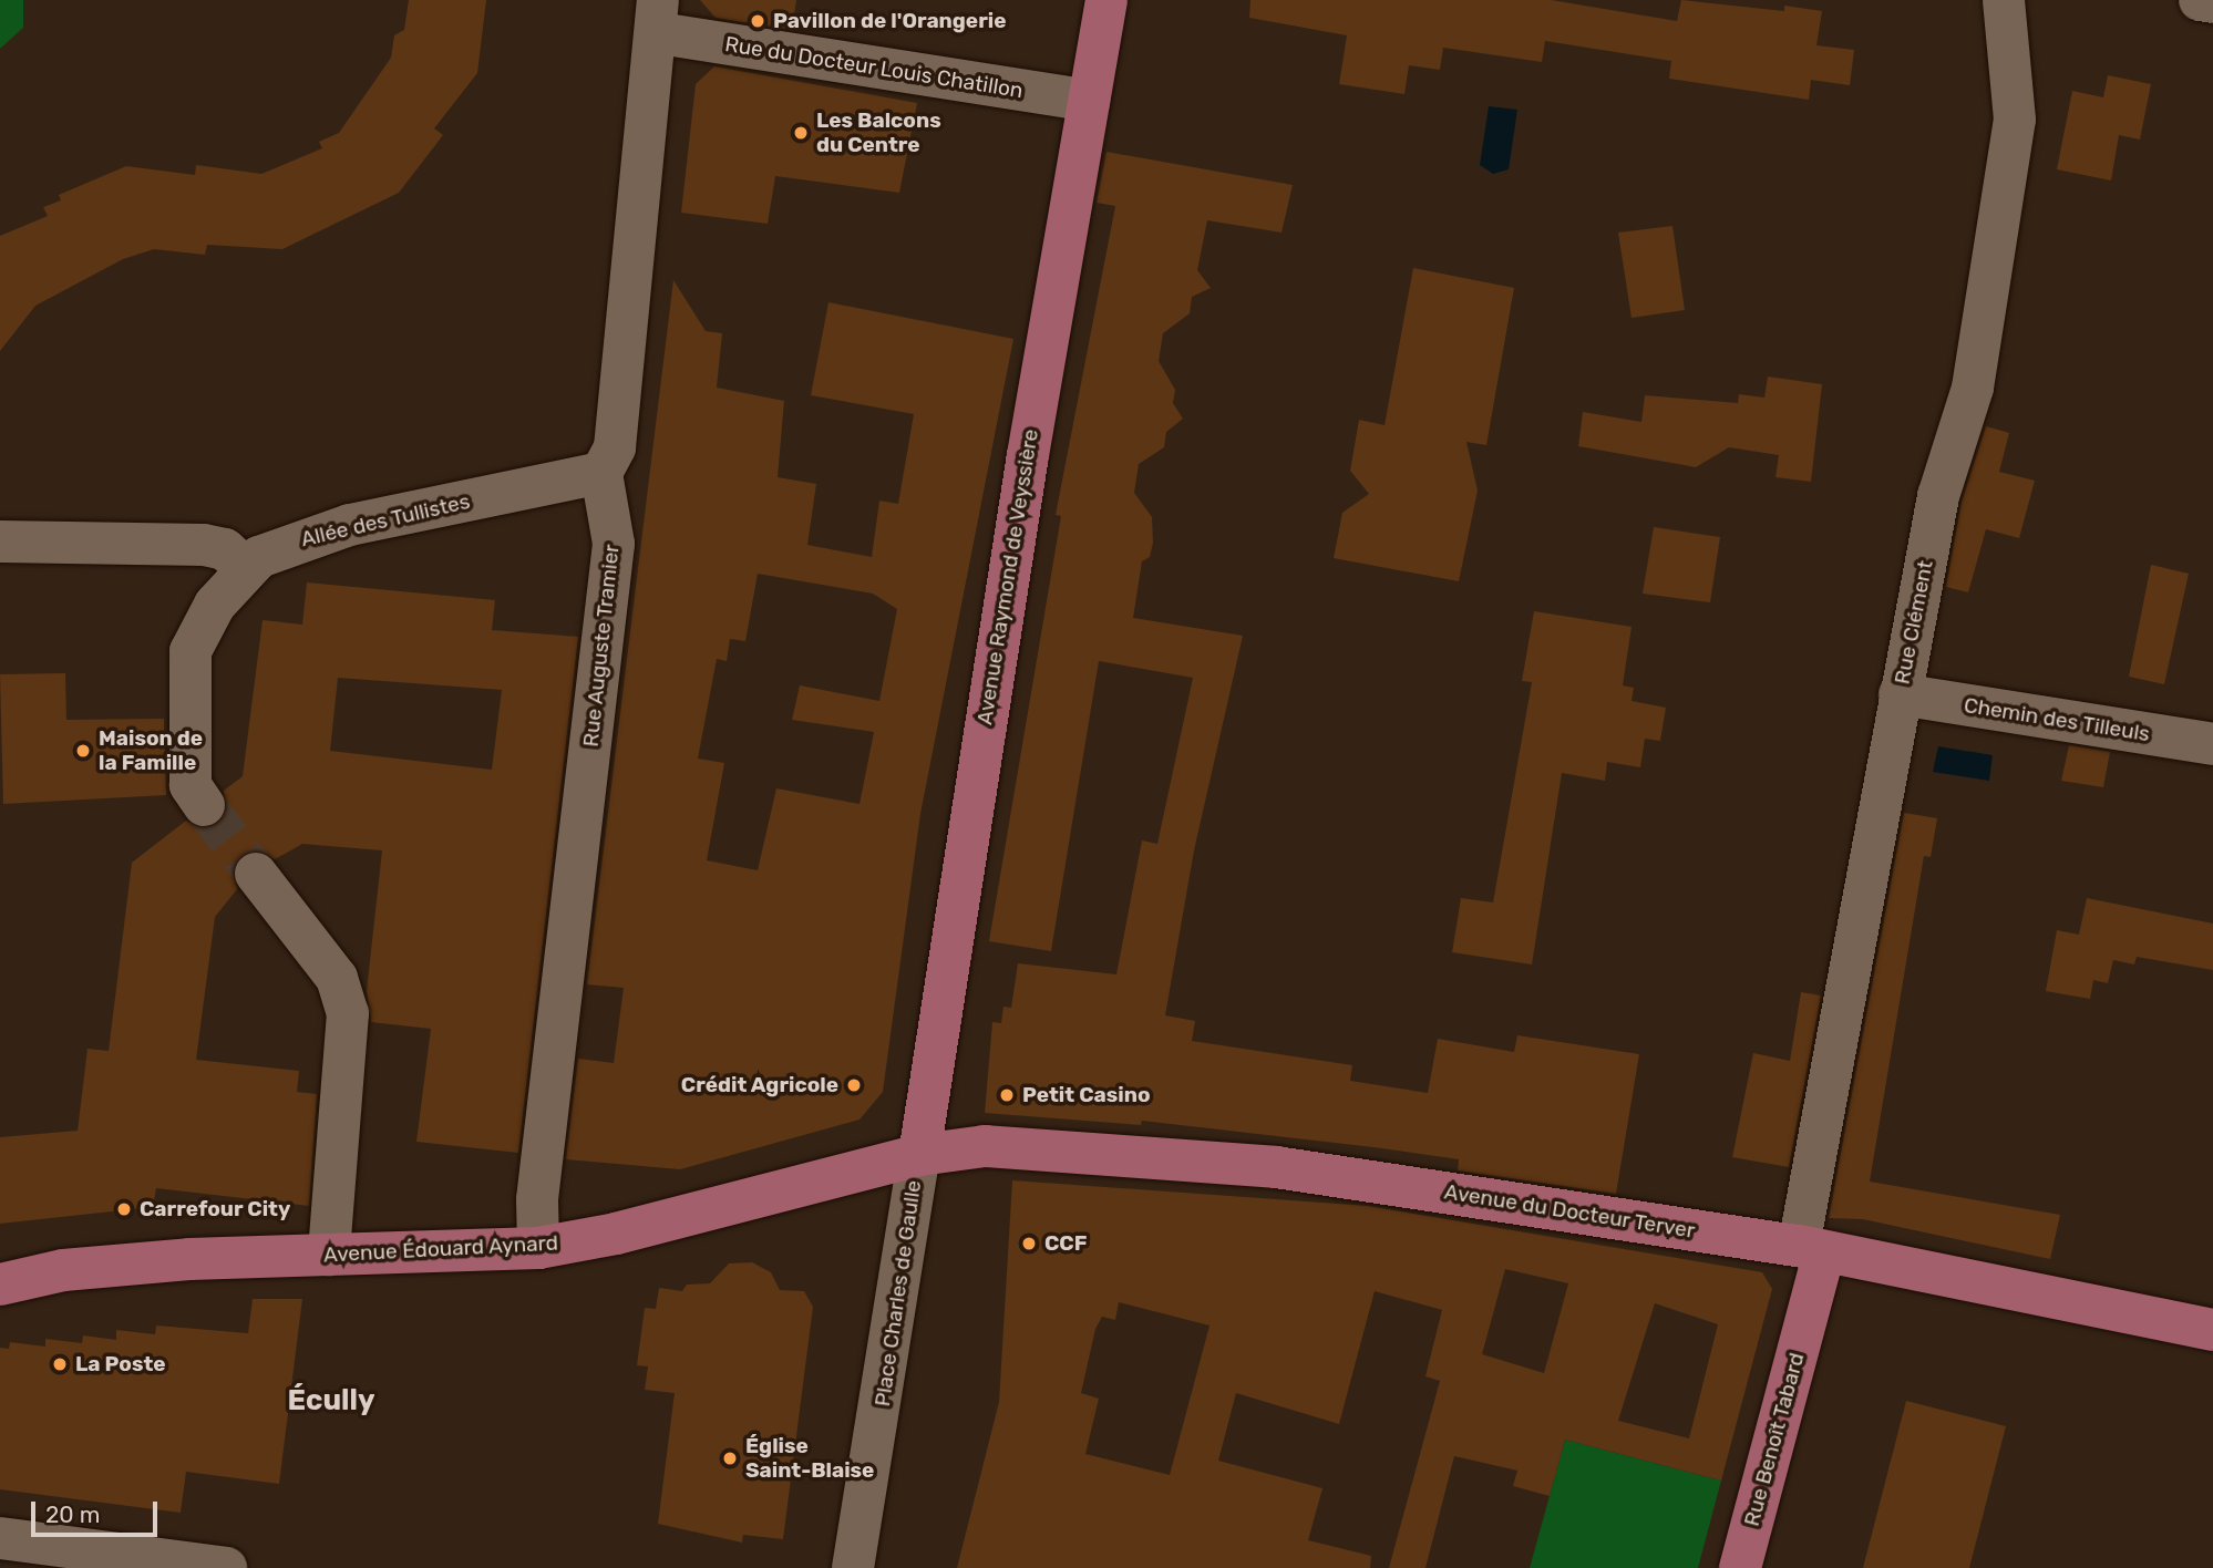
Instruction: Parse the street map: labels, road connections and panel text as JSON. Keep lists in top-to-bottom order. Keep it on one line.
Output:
{"streets":{"main road":["Avenue Raymond de Veyssière","Avenue du Docteur Terver","Avenue Édouard Aynard","Rue Benoît Tabard"],"street":["Rue du Docteur Louis Chatillon","Allée des Tullistes","Rue Clément","Rue Auguste Tramier","Chemin des Tilleuls","Place Charles de Gaulle"]},"crossings":[["Rue du Docteur Louis Chatillon","Avenue Raymond de Veyssière"],["Allée des Tullistes","Rue Auguste Tramier"],["Avenue Raymond de Veyssière","Avenue du Docteur Terver"],["Avenue Raymond de Veyssière","Avenue Édouard Aynard"],["Avenue Raymond de Veyssière","Place Charles de Gaulle"],["Rue Clément","Chemin des Tilleuls"],["Rue Clément","Avenue du Docteur Terver"],["Rue Clément","Rue Benoît Tabard"],["Rue Auguste Tramier","Avenue Édouard Aynard"],["Avenue du Docteur Terver","Avenue Édouard Aynard"],["Avenue du Docteur Terver","Place Charles de Gaulle"],["Avenue du Docteur Terver","Rue Benoît Tabard"],["Avenue Édouard Aynard","Place Charles de Gaulle"]],"districts":["Écully"],"places":["Pavillon de l'Orangerie","Les Balcons du Centre","Maison de la Famille","Crédit Agricole","Petit Casino","Carrefour City","CCF","La Poste","Église Saint-Blaise"],"scale_bar":"20 m"}
